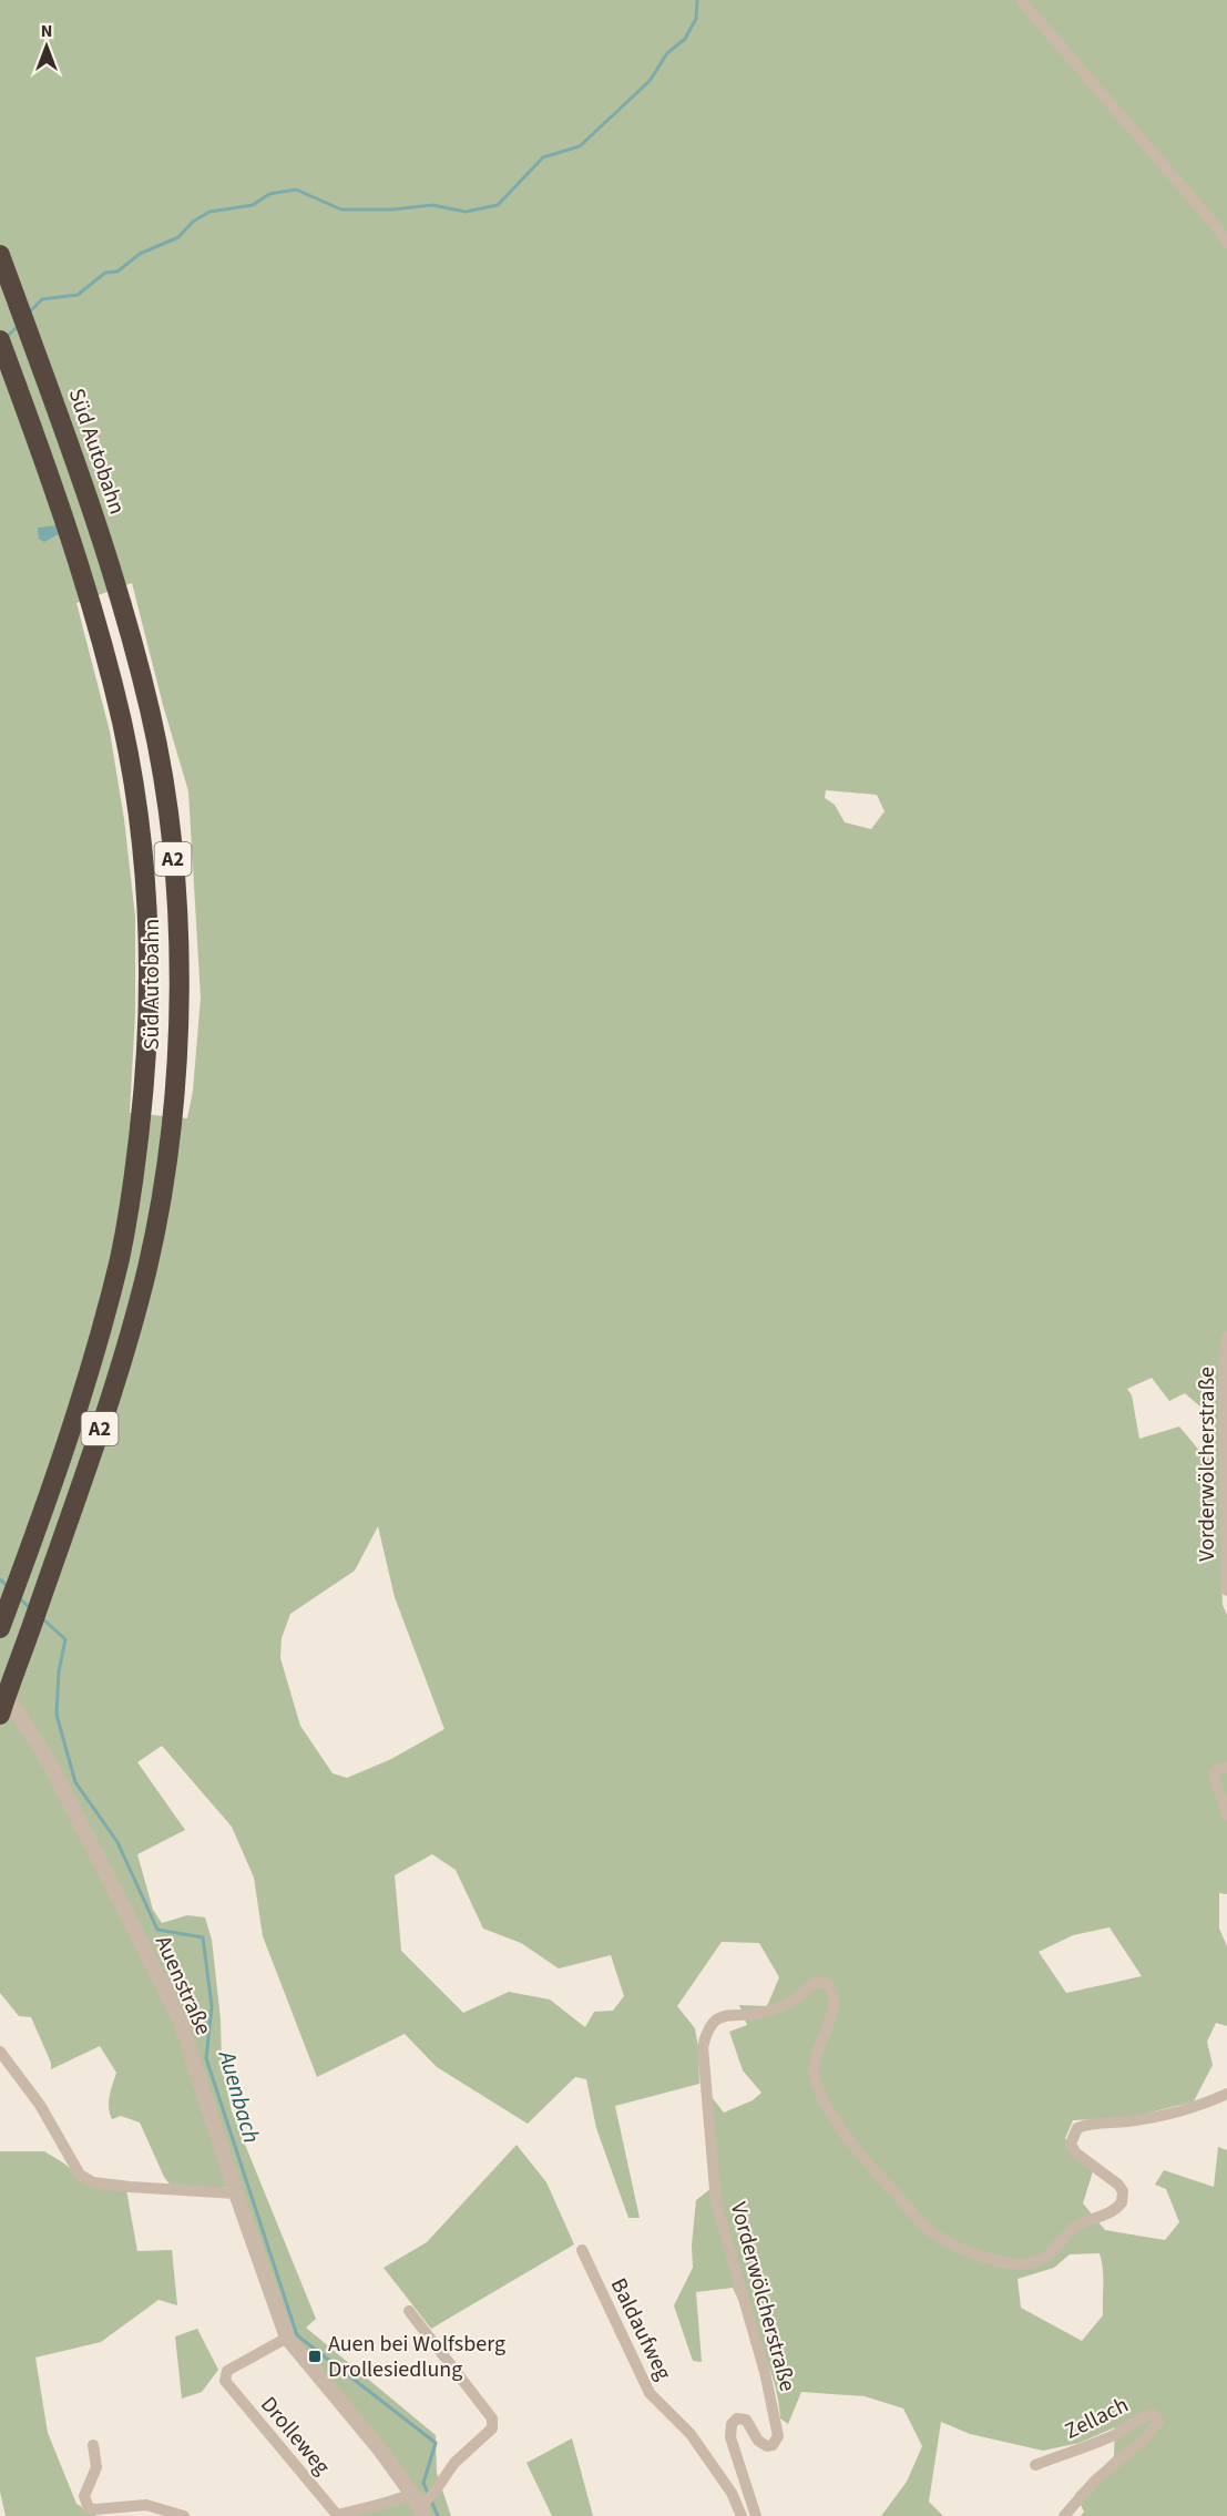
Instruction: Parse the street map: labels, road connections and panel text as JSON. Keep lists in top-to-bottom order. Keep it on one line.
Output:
{"streets":{"highway":["Süd Autobahn","A2"],"street":["Vorderwölcherstraße","Auenstraße","Baldaufweg","Zellach","Drolleweg"]},"crossings":[["Auenstraße","Drolleweg"]],"water":["Auenbach"],"places":{"transit":["Auen bei Wolfsberg Drollesiedlung"]},"north":"top"}
